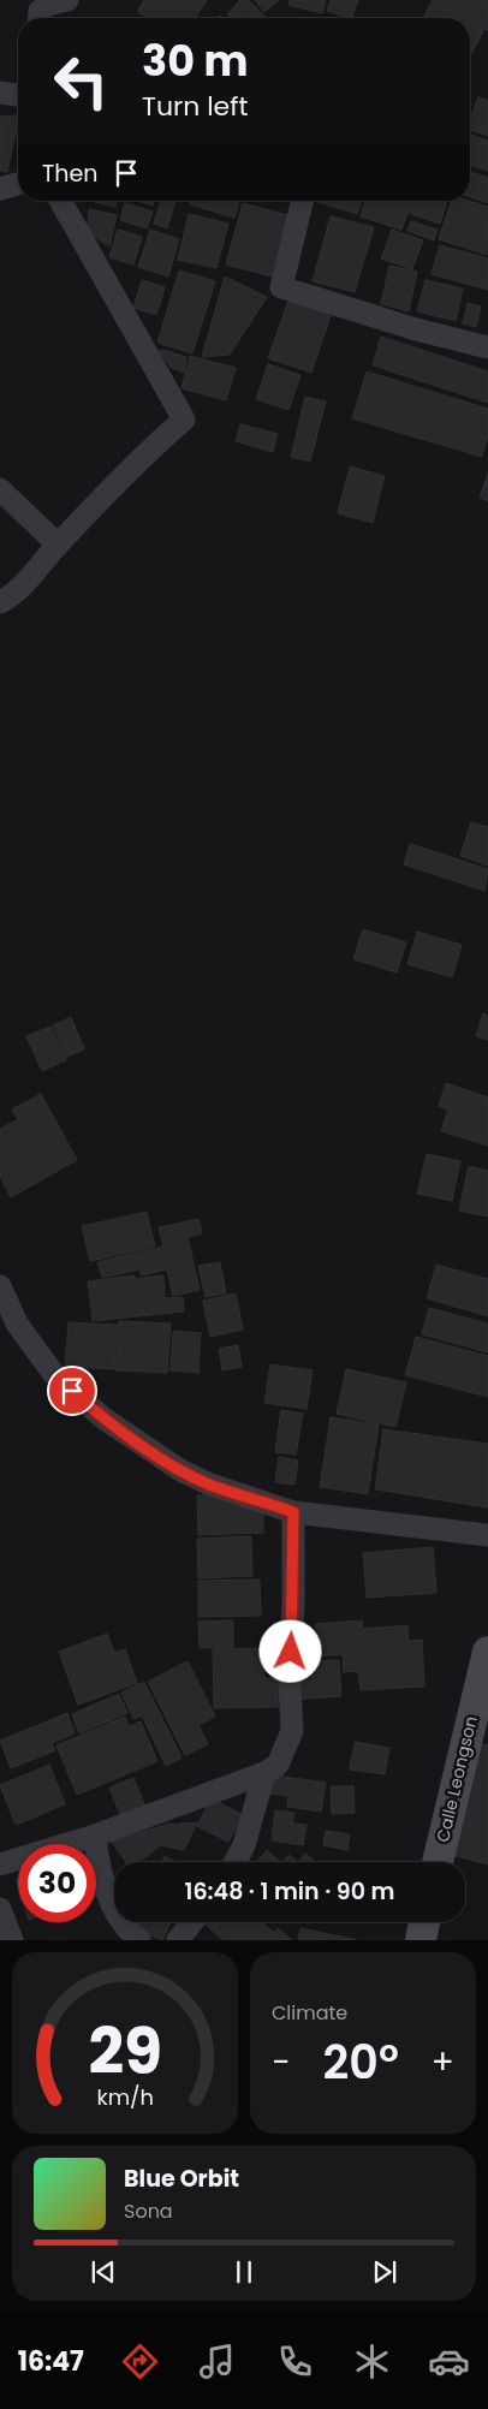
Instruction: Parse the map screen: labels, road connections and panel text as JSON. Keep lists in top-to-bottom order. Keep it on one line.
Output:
{"streets":{"main road":["Calle Leongson"]},"page":{"turn":["30 m","Turn left"],"then":"Then","limit":"30","trip":"16:48 · 1 min · 90 m","tile":"Climate","heat":["−","20°","+"],"song":["Blue Orbit","Sona"],"tabs":"16:47","gauge":["29","km/h"]}}
